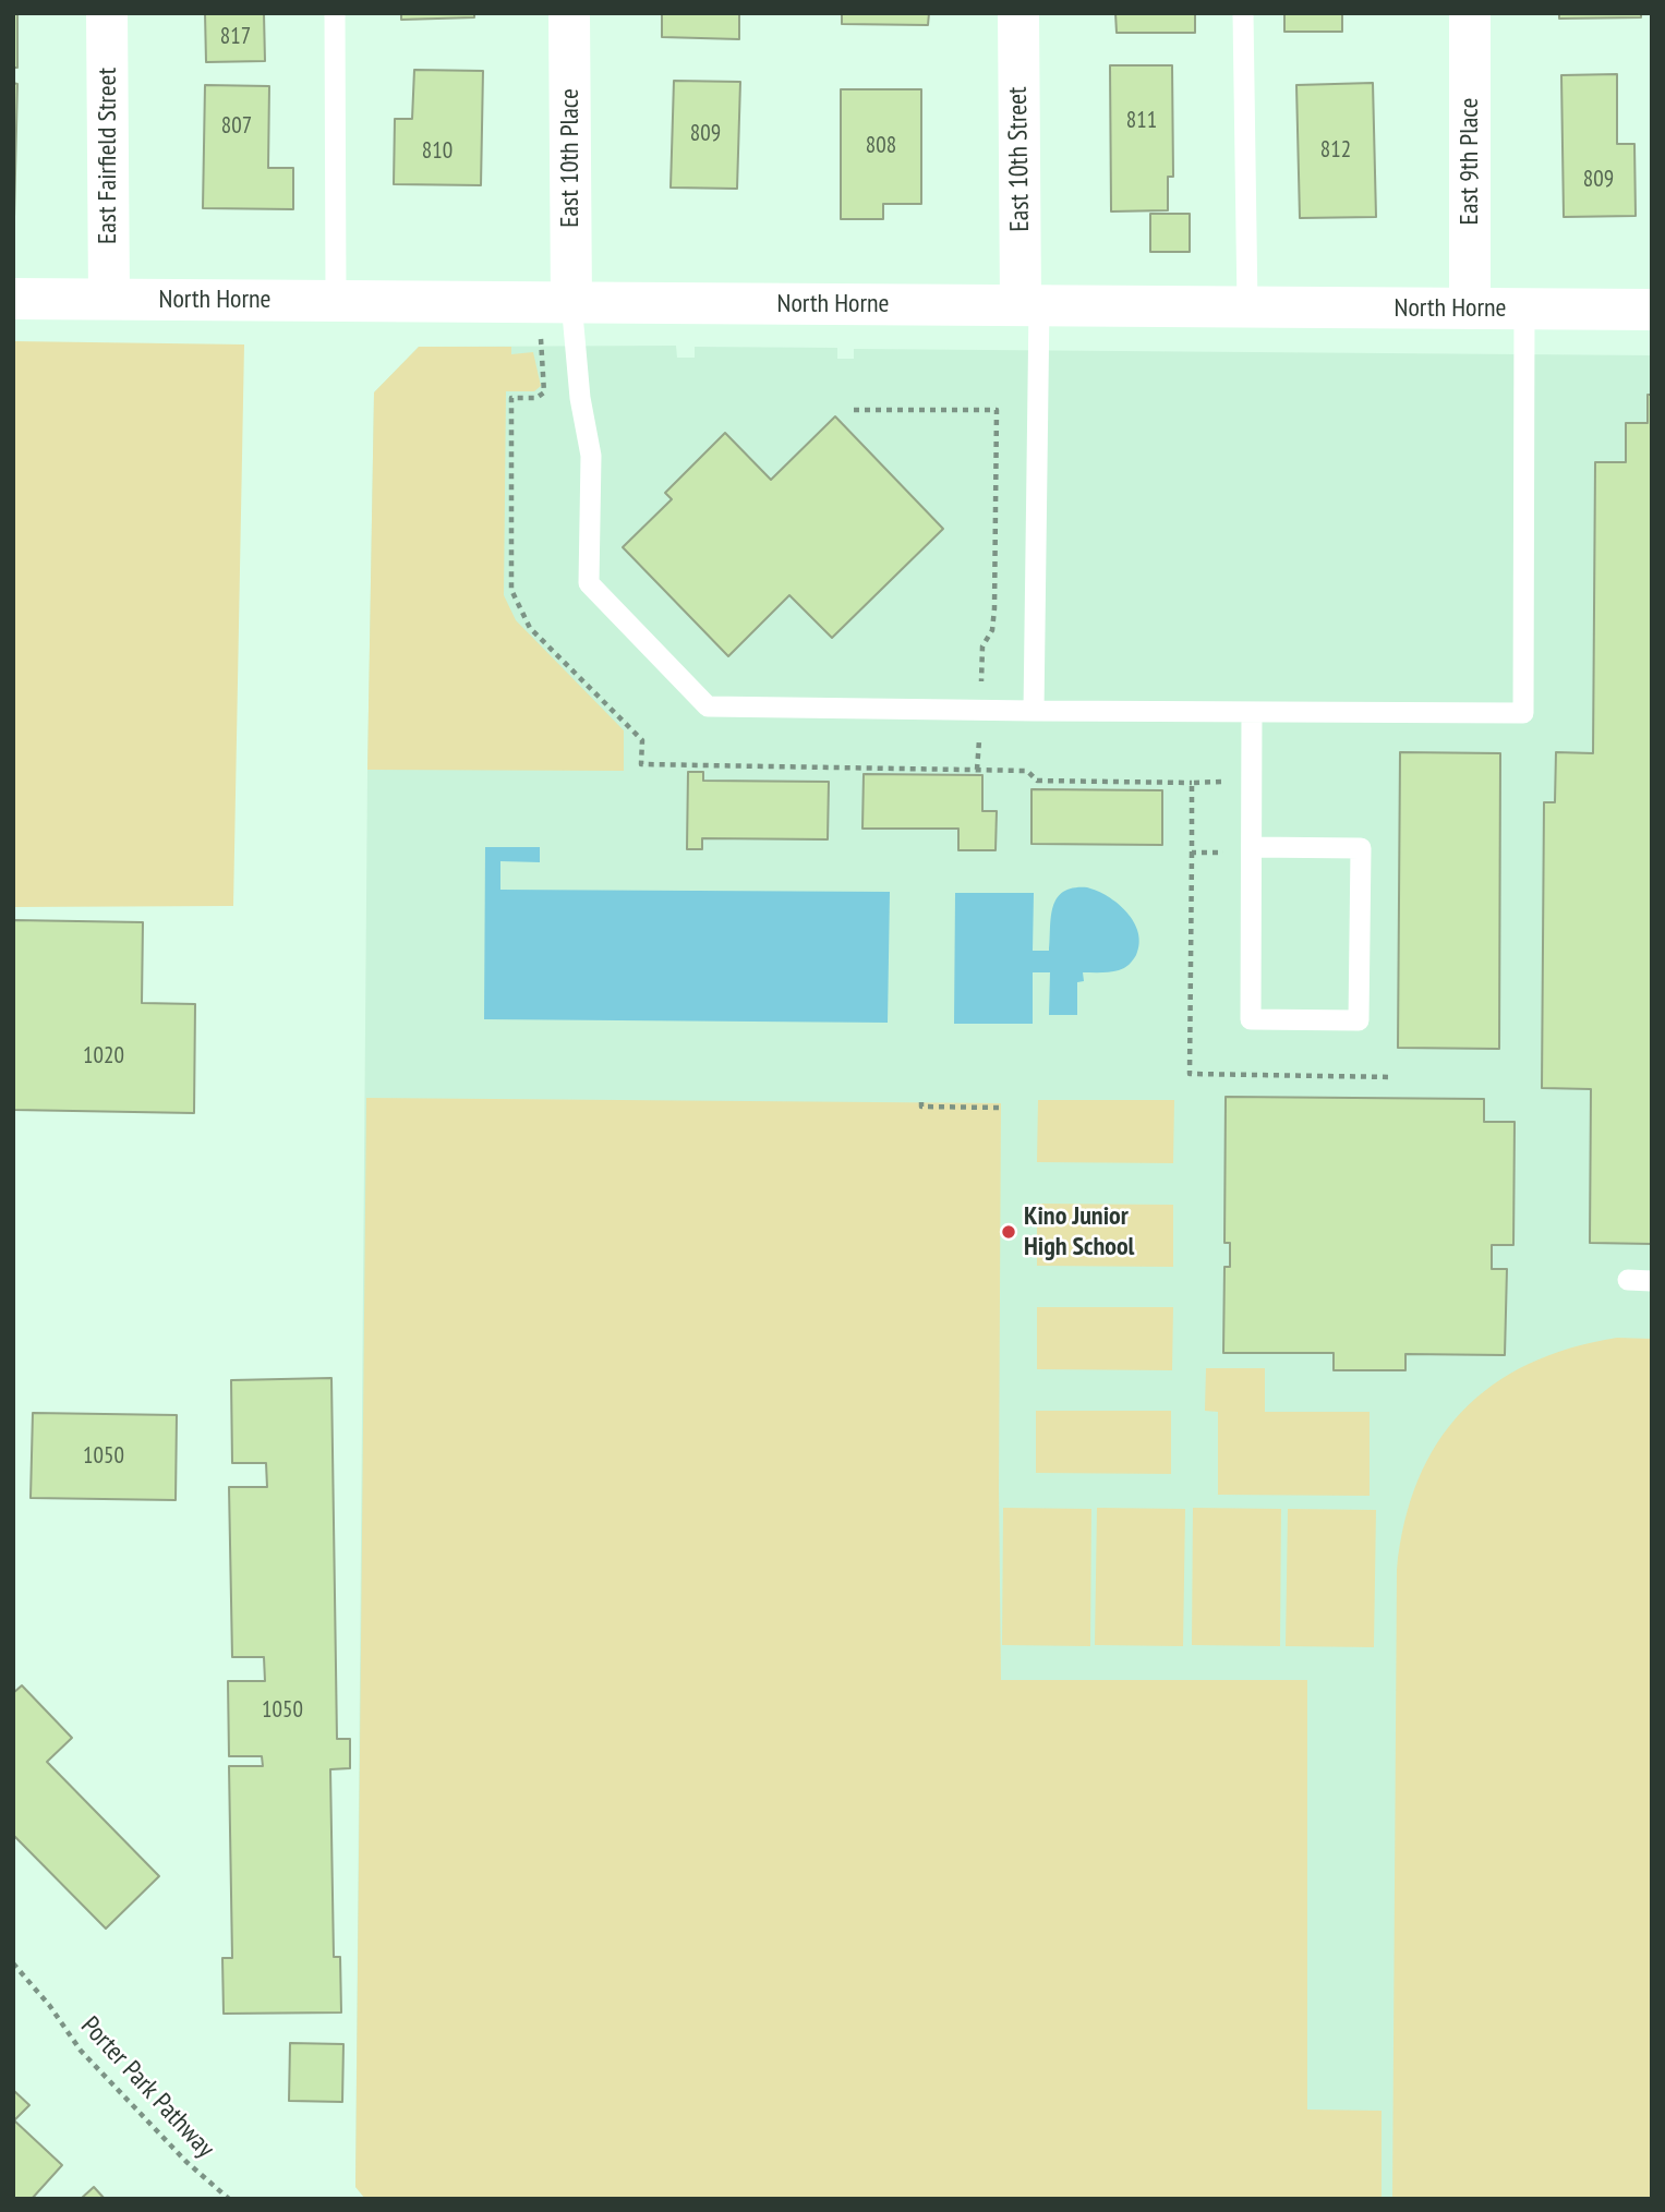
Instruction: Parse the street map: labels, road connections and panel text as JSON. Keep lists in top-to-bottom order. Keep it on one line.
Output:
{"streets":{"street":["East Fairfield Street","East 10th Place","East 10th Street","East 9th Place","North Horne"],"path":["Porter Park Pathway"]},"crossings":[["East Fairfield Street","North Horne"],["East 10th Place","North Horne"],["East 10th Street","North Horne"],["East 9th Place","North Horne"]],"places":["Kino Junior High School"],"house_numbers":["817","811","807","809","808","812","810","809","1020","1050","1050"]}
